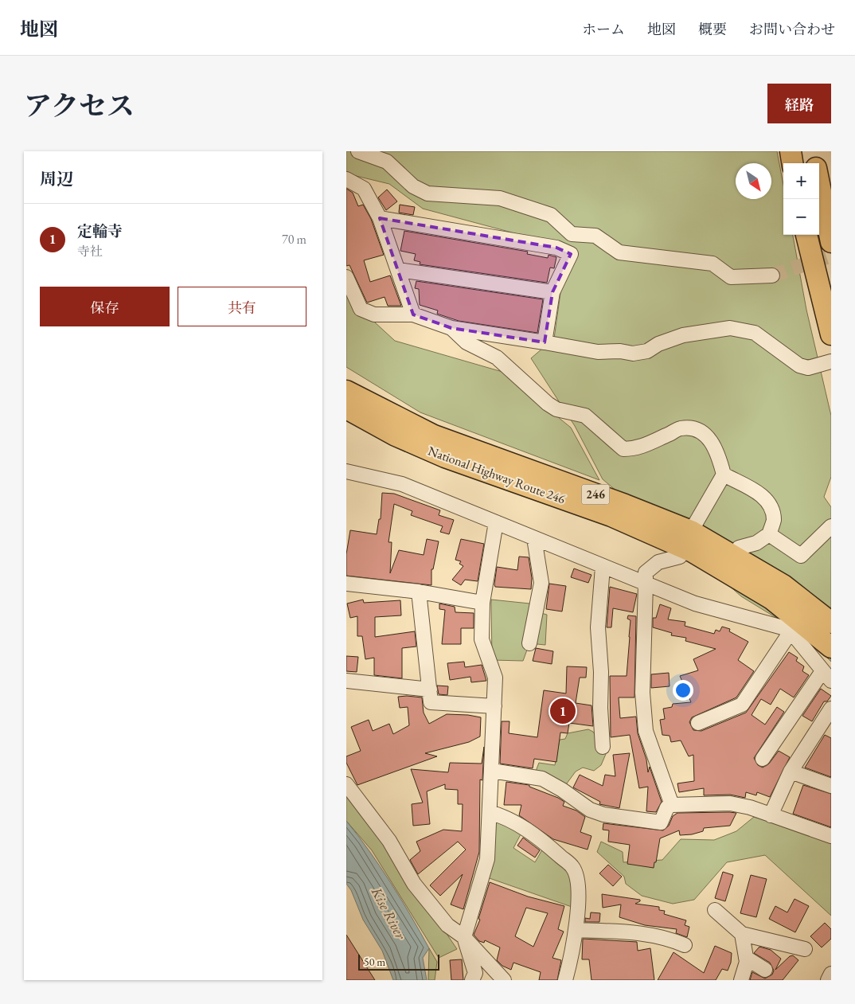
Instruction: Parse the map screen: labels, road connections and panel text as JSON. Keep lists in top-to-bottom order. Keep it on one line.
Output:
{"streets":{"highway":["National Highway Route 246","246"]},"water":["Kise River"],"scale_bar":"50 m","north":"bottom right","page":{"header":"地図","nav":["ホーム","地図","概要","お問い合わせ"],"title":"アクセス","buttons":["経路",["保存","共有"]],"heading":"周辺","map_buttons":["+","−"],"list":[{"mark":"1","name":"定輪寺","note":"寺社","value":"70 m"}],"pins":"1","scale":"50 m"}}
